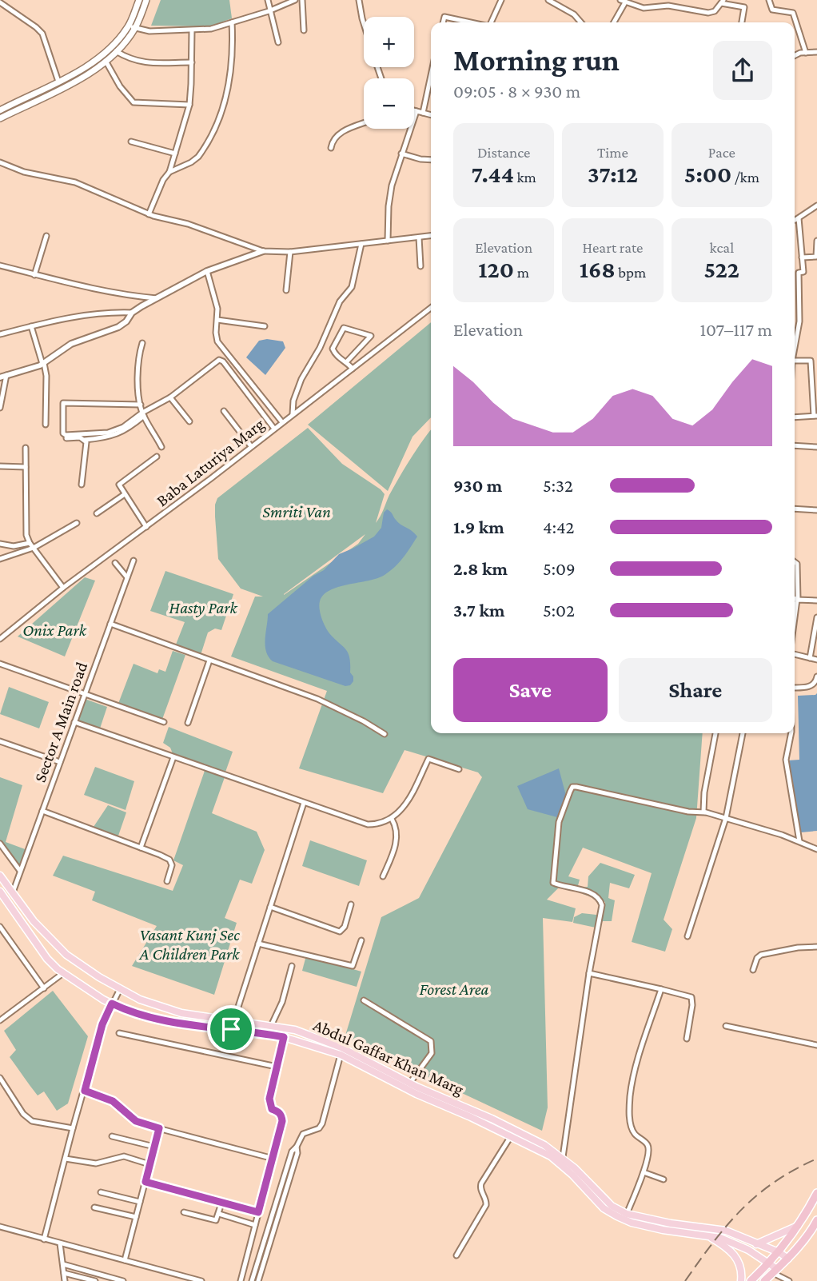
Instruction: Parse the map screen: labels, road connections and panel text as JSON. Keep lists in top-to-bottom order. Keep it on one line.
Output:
{"streets":{"main road":["Abdul Gaffar Khan Marg"],"street":["Baba Laturiya Marg","Sector A Main road"]},"crossings":[["Sector A Main road","Abdul Gaffar Khan Marg"]],"parks":["Smriti Van","Hasty Park","Onix Park","Vasant Kunj Sec A Children Park","Forest Area"],"page":{"map_buttons":["+","−"],"heading":["Morning run","09:05 · 8 × 930 m"],"stats":[["Distance","7.44 km"],["Time","37:12"],["Pace","5:00 /km"],["Elevation","120 m"],["Heart rate","168 bpm"],["kcal","522"]],"chart":["Elevation","107–117 m"],"list":[{"name":"930 m","note":"5:32"},{"name":"1.9 km","note":"4:42"},{"name":"2.8 km","note":"5:09"},{"name":"3.7 km","note":"5:02"}],"buttons":["Save","Share"]}}
